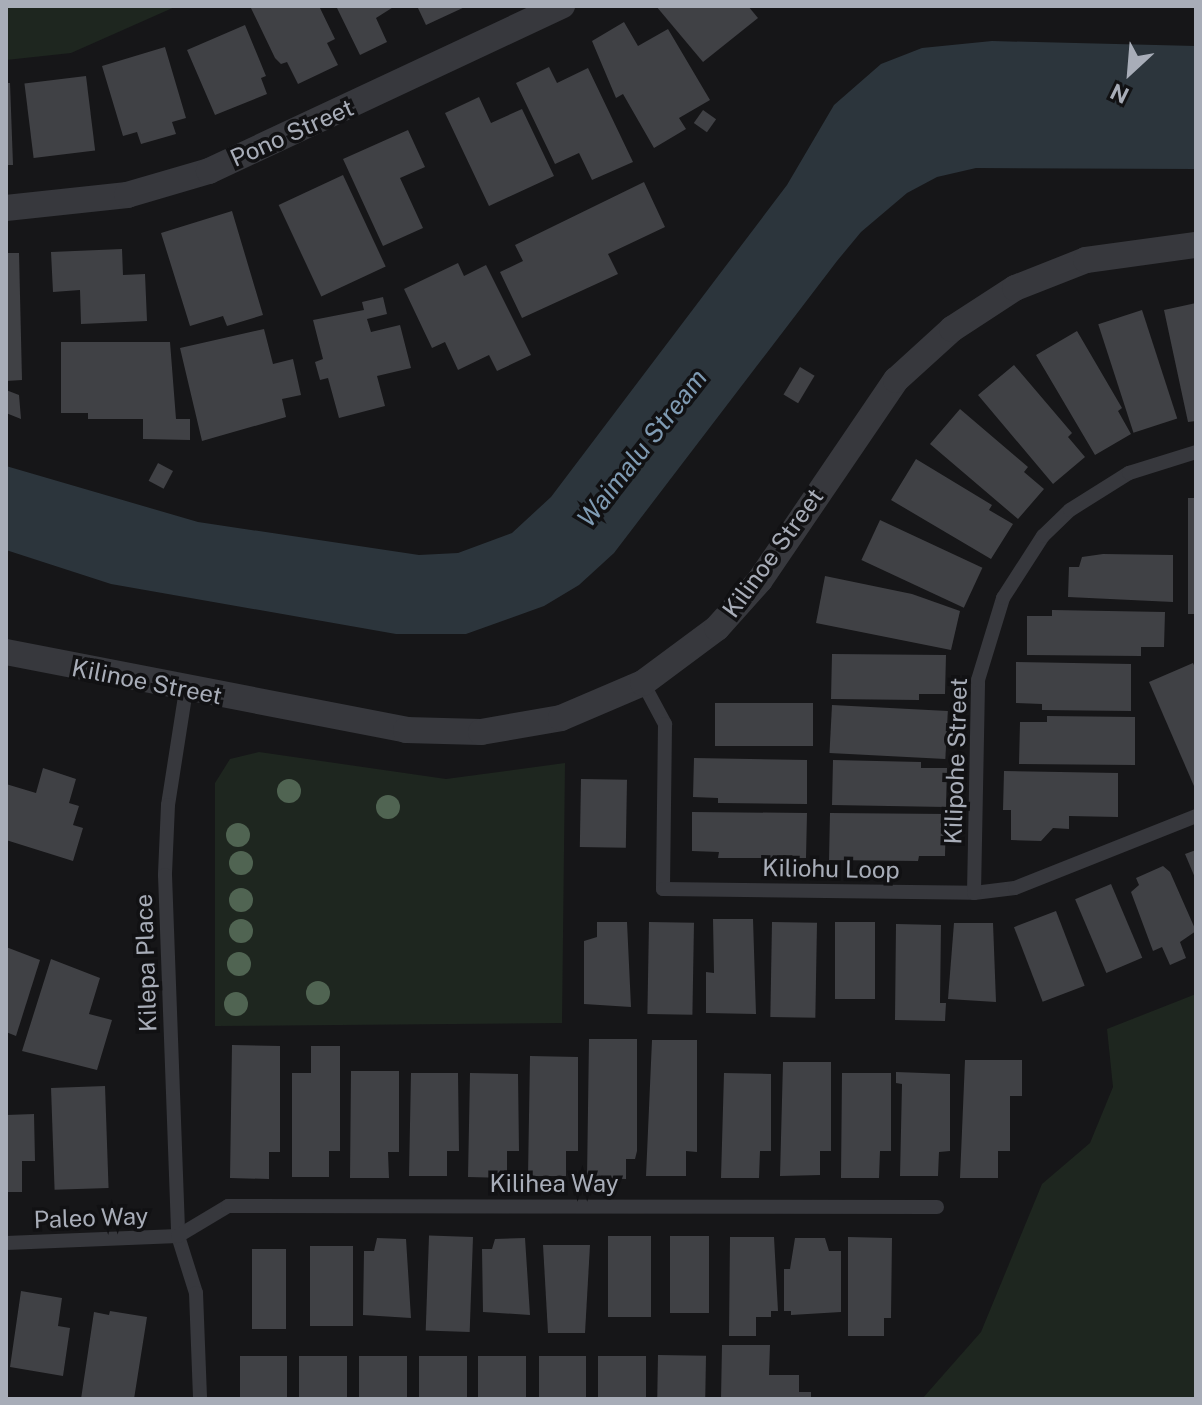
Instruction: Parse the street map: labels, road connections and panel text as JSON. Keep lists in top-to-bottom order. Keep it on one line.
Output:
{"streets":{"street":["Pono Street","Kilinoe Street"],"lane":["Kilipohe Street","Kiliohu Loop","Kilepa Place","Kilihea Way","Paleo Way"]},"crossings":[["Kilinoe Street","Kiliohu Loop"],["Kilinoe Street","Kilepa Place"],["Kilipohe Street","Kiliohu Loop"],["Kilepa Place","Kilihea Way"],["Kilepa Place","Paleo Way"],["Kilihea Way","Paleo Way"]],"water":["Waimalu Stream"],"north":"bottom left"}
